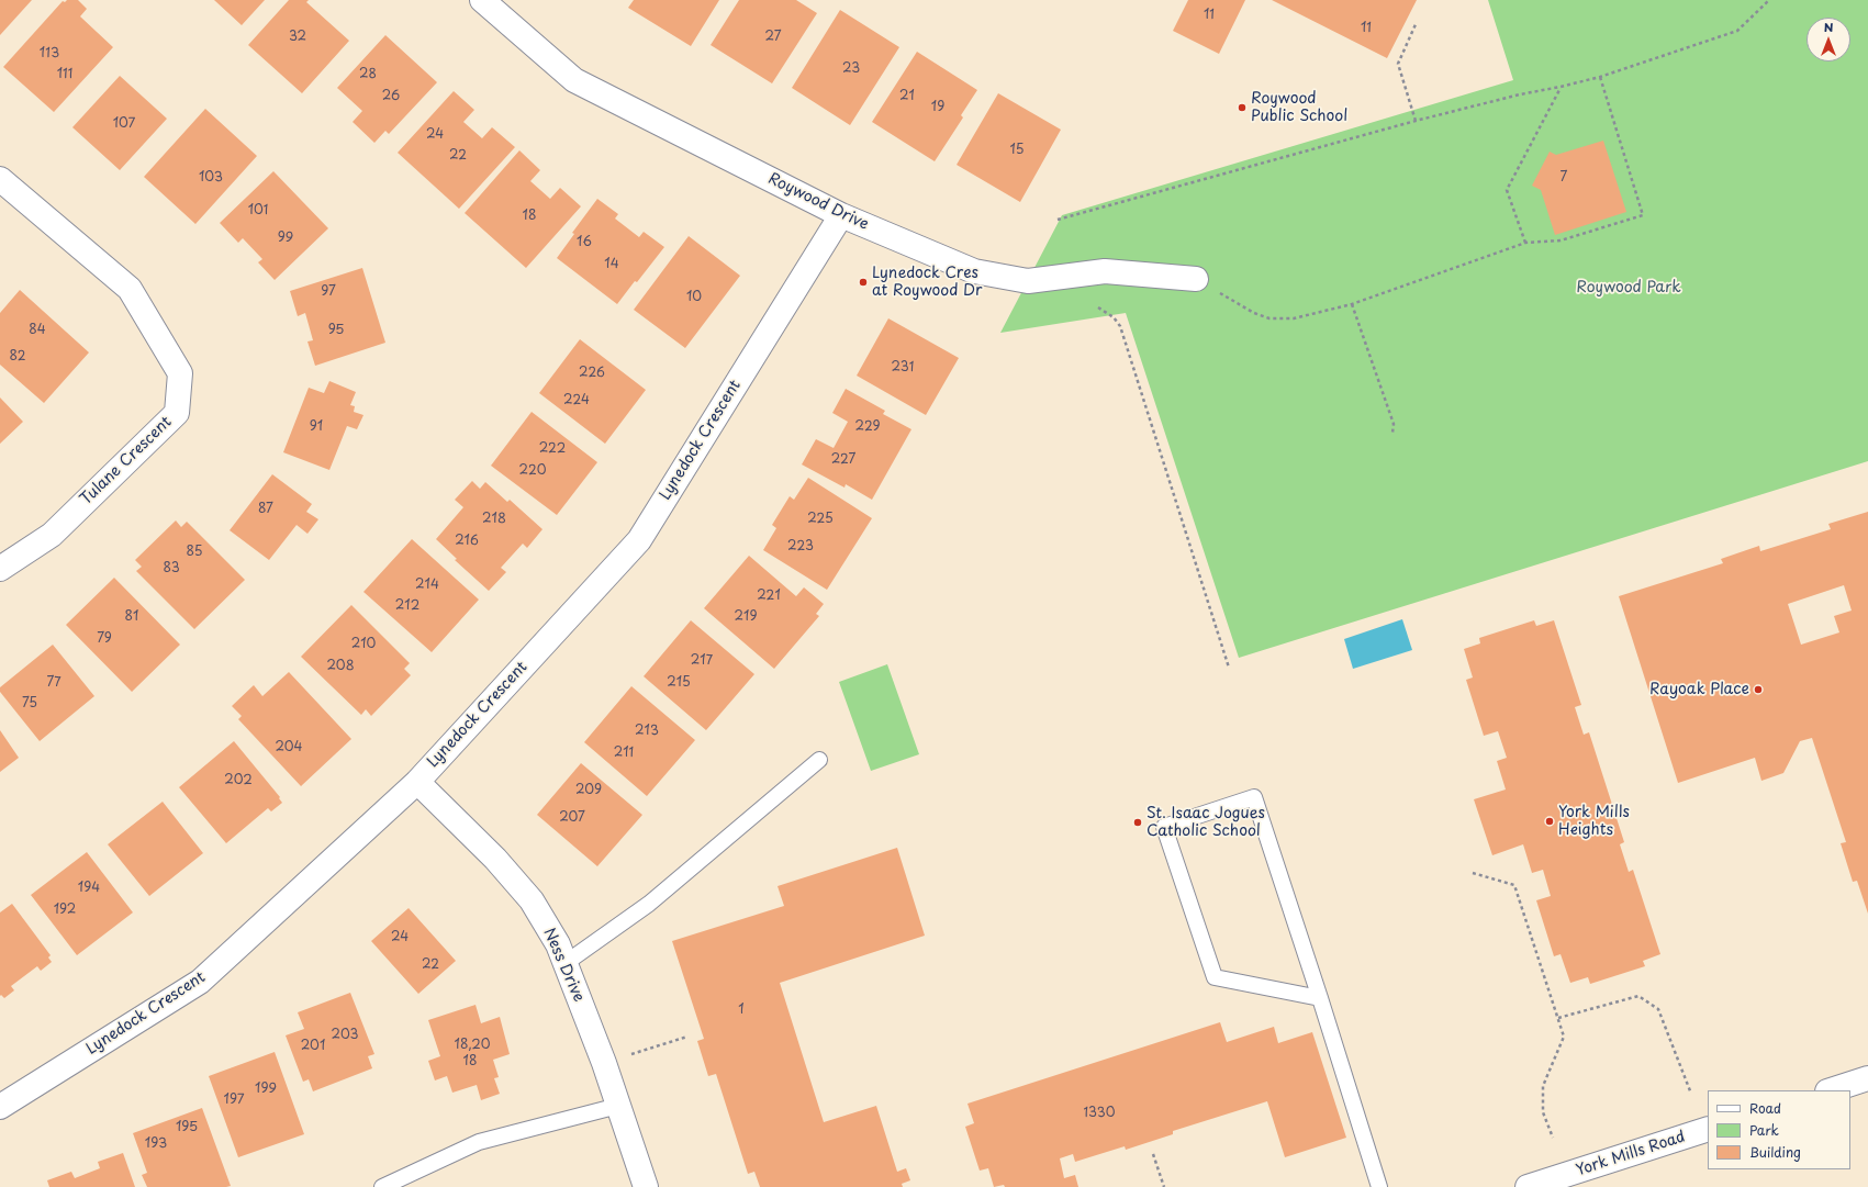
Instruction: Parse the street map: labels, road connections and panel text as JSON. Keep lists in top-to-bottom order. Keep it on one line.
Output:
{"streets":{"street":["Roywood Drive","Lynedock Crescent","Tulane Crescent","Ness Drive","York Mills Road"]},"crossings":[["Roywood Drive","Lynedock Crescent"],["Lynedock Crescent","Ness Drive"]],"parks":["Roywood Park"],"places":["Roywood Public School","Lynedock Cres at Roywood Dr","Rayoak Place","York Mills Heights","St. Isaac Jogues Catholic School"],"house_numbers":["11","11","32","27","113","23","111","28","26","21","19","107","24","15","22","103","7","101","18","99","16","14","97","10","84","95","82","231","226","224","91","229","222","227","220","87","218","225","216","223","85","83","214","221","212","81","219","79","210","217","208","77","215","75","213","204","211","202","209","207","194","192","24","22","1","203","18,20","201","18","199","197","1330","195","193"],"legend":["Road","Park","Building"],"north":"top"}
